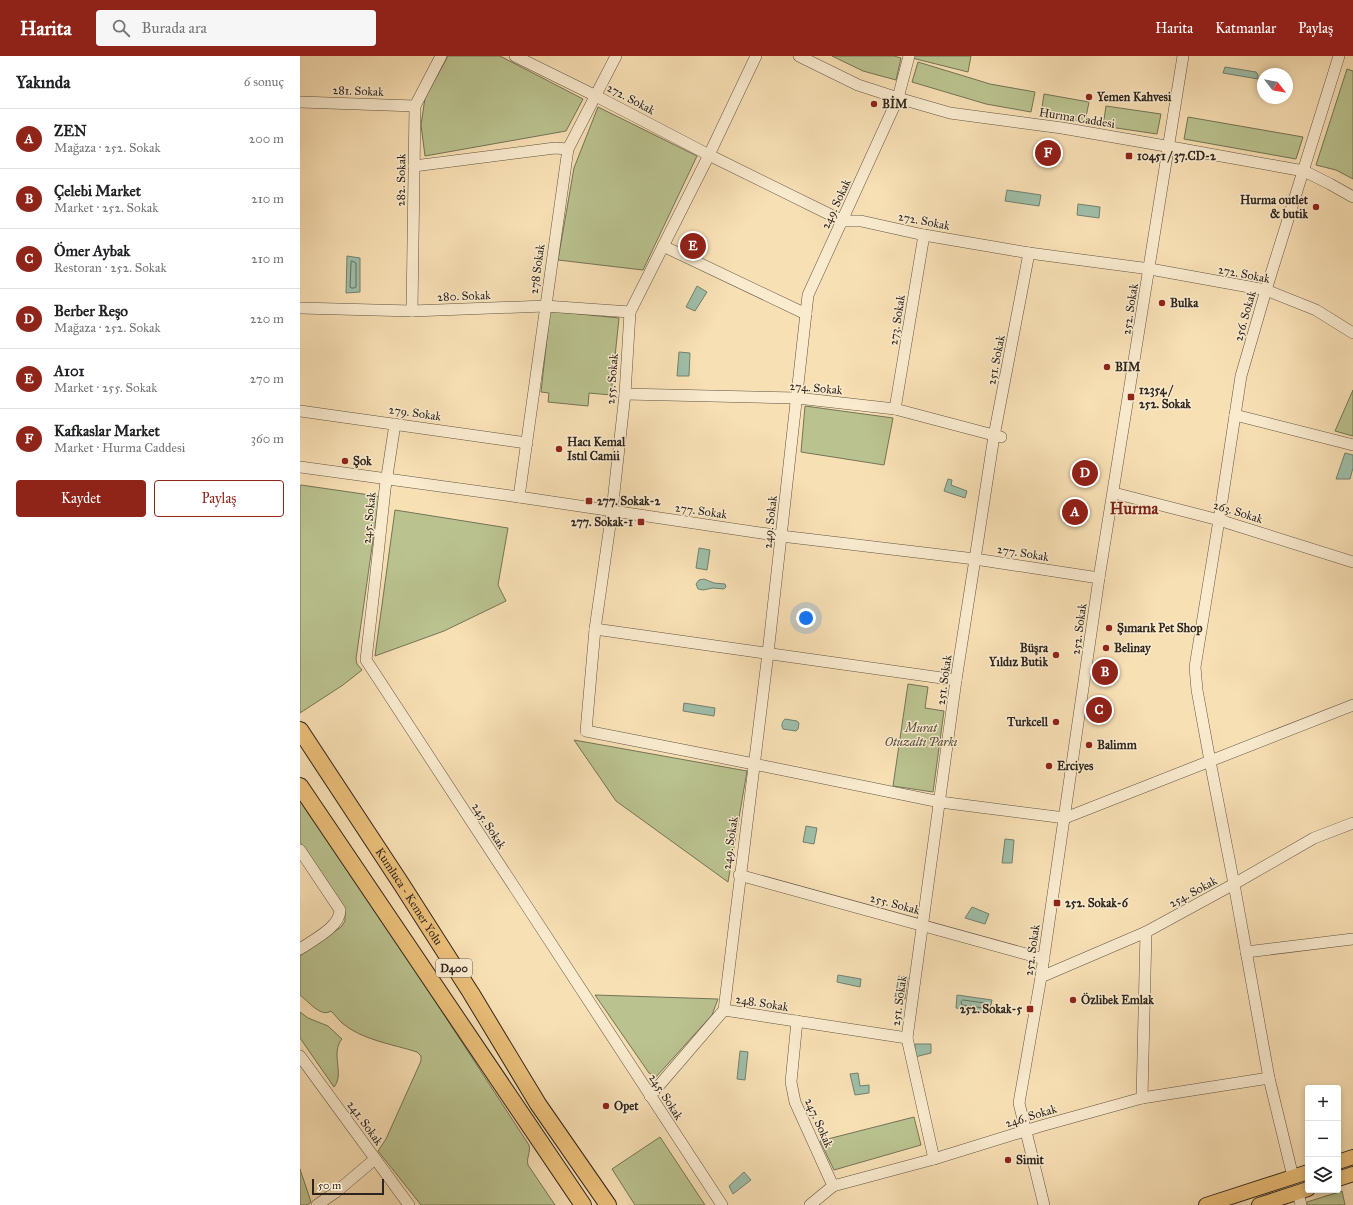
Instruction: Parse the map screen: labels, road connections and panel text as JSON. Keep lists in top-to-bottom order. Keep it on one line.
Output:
{"streets":{"highway":["Kumluca - Kemer Yolu","D400"],"street":["281. Sokak","272. Sokak","Hurma Caddesi","282. Sokak","249. Sokak","278 Sokak","280. Sokak","252. Sokak","256. Sokak","273. Sokak","251. Sokak","255. Sokak","274. Sokak","279. Sokak","277. Sokak","263. Sokak","245. Sokak","254. Sokak","248. Sokak","246. Sokak","241. Sokak","247. Sokak"]},"crossings":[["281. Sokak","282. Sokak"],["272. Sokak","249. Sokak"],["272. Sokak","278 Sokak"],["272. Sokak","252. Sokak"],["272. Sokak","256. Sokak"],["272. Sokak","273. Sokak"],["272. Sokak","251. Sokak"],["272. Sokak","255. Sokak"],["Hurma Caddesi","249. Sokak"],["Hurma Caddesi","252. Sokak"],["Hurma Caddesi","256. Sokak"],["282. Sokak","280. Sokak"],["249. Sokak","255. Sokak"],["249. Sokak","274. Sokak"],["249. Sokak","277. Sokak"],["249. Sokak","248. Sokak"],["278 Sokak","280. Sokak"],["278 Sokak","279. Sokak"],["278 Sokak","277. Sokak"],["280. Sokak","255. Sokak"],["252. Sokak","255. Sokak"],["252. Sokak","277. Sokak"],["252. Sokak","263. Sokak"],["252. Sokak","254. Sokak"],["252. Sokak","246. Sokak"],["256. Sokak","263. Sokak"],["256. Sokak","254. Sokak"],["256. Sokak","246. Sokak"],["273. Sokak","274. Sokak"],["251. Sokak","255. Sokak"],["251. Sokak","274. Sokak"],["251. Sokak","277. Sokak"],["251. Sokak","248. Sokak"],["251. Sokak","246. Sokak"],["255. Sokak","274. Sokak"],["255. Sokak","277. Sokak"],["279. Sokak","245. Sokak"],["277. Sokak","245. Sokak"],["245. Sokak","248. Sokak"],["248. Sokak","247. Sokak"],["246. Sokak","247. Sokak"]],"districts":["Hurma"],"parks":["Murat Otuzaltı Parkı"],"places":{"other":["Yemen Kahvesi","BİM","Hurma outlet & butik","Bulka","BIM","Hacı Kemal Istıl Camii","Şok","Şımarık Pet Shop","Belinay","Büşra Yıldız Butik","Turkcell","Balimm","Erciyes","Özlibek Emlak","Opet","Simit"],"transit":["10451 / 37.CD-2","12354 / 252. Sokak","277. Sokak-2","277. Sokak-1","252. Sokak-6","252. Sokak-5"]},"scale_bar":"50 m","north":"bottom right","page":{"header":"Harita","search":"Burada ara","nav":["Harita","Katmanlar","Paylaş"],"heading":["Yakında","6 sonuç"],"list":[{"mark":"A","name":"ZEN","note":"Mağaza · 252. Sokak","value":"200 m"},{"mark":"B","name":"Çelebi Market","note":"Market · 252. Sokak","value":"210 m"},{"mark":"C","name":"Ömer Aybak","note":"Restoran · 252. Sokak","value":"210 m"},{"mark":"D","name":"Berber Reşo","note":"Mağaza · 252. Sokak","value":"220 m"},{"mark":"E","name":"A101","note":"Market · 255. Sokak","value":"270 m"},{"mark":"F","name":"Kafkaslar Market","note":"Market · Hurma Caddesi","value":"360 m"}],"pins":["F","E","D","A","B","C"],"buttons":["Kaydet","Paylaş"],"map_buttons":["+","−"],"scale":"50 m"}}
